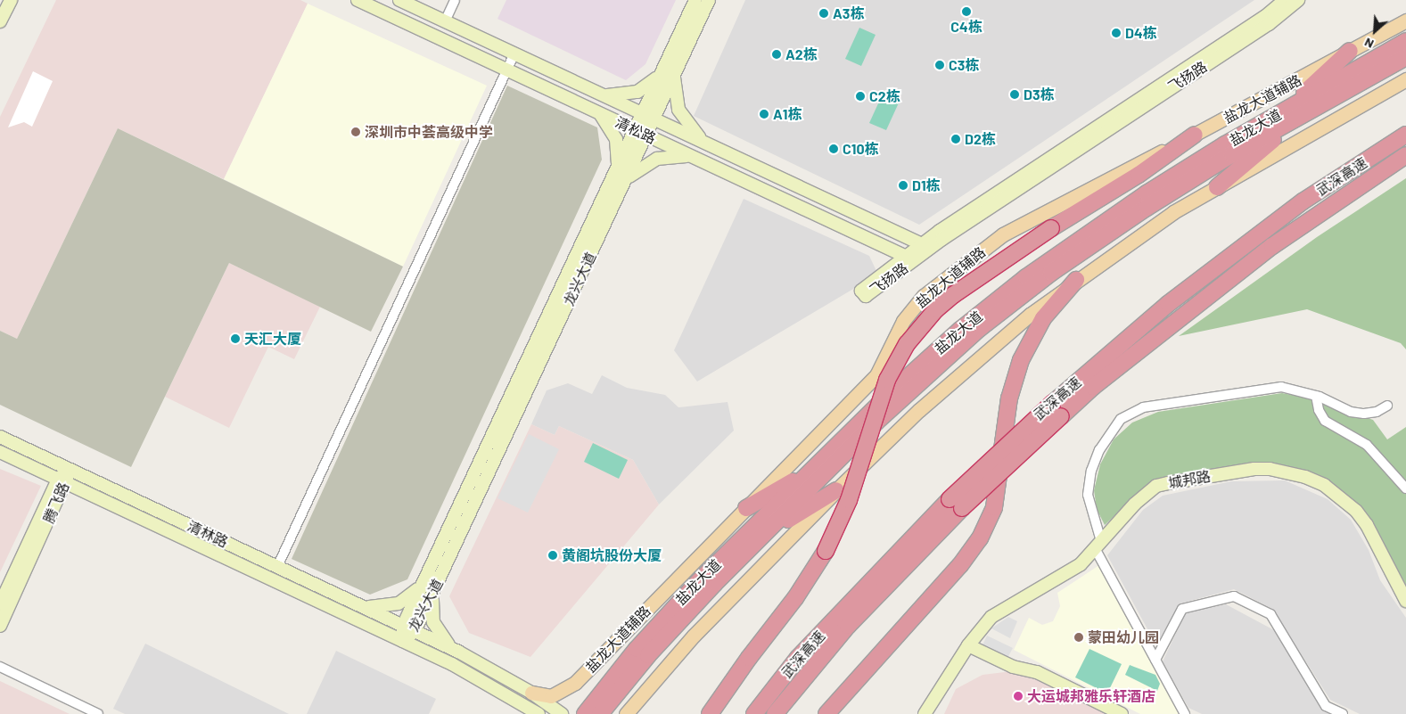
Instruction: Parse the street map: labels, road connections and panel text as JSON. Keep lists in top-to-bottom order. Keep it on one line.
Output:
{"streets":{"highway":["盐龙大道","武深高速"],"main road":["盐龙大道辅路"],"street":["飞扬路","清松路","龙兴大道","城邦路","腾飞路","清林路"]},"crossings":[["飞扬路","清松路"],["清松路","龙兴大道"],["龙兴大道","清林路"],["腾飞路","清林路"]],"places":["C4栋","A3栋","D4栋","A2栋","C3栋","D3栋","C2栋","A1栋","深圳市中荟高级中学","D2栋","C10栋","D1栋","天汇大厦","黄阁坑股份大厦","蒙田幼儿园","大运城邦雅乐轩酒店"],"north":"bottom left"}
